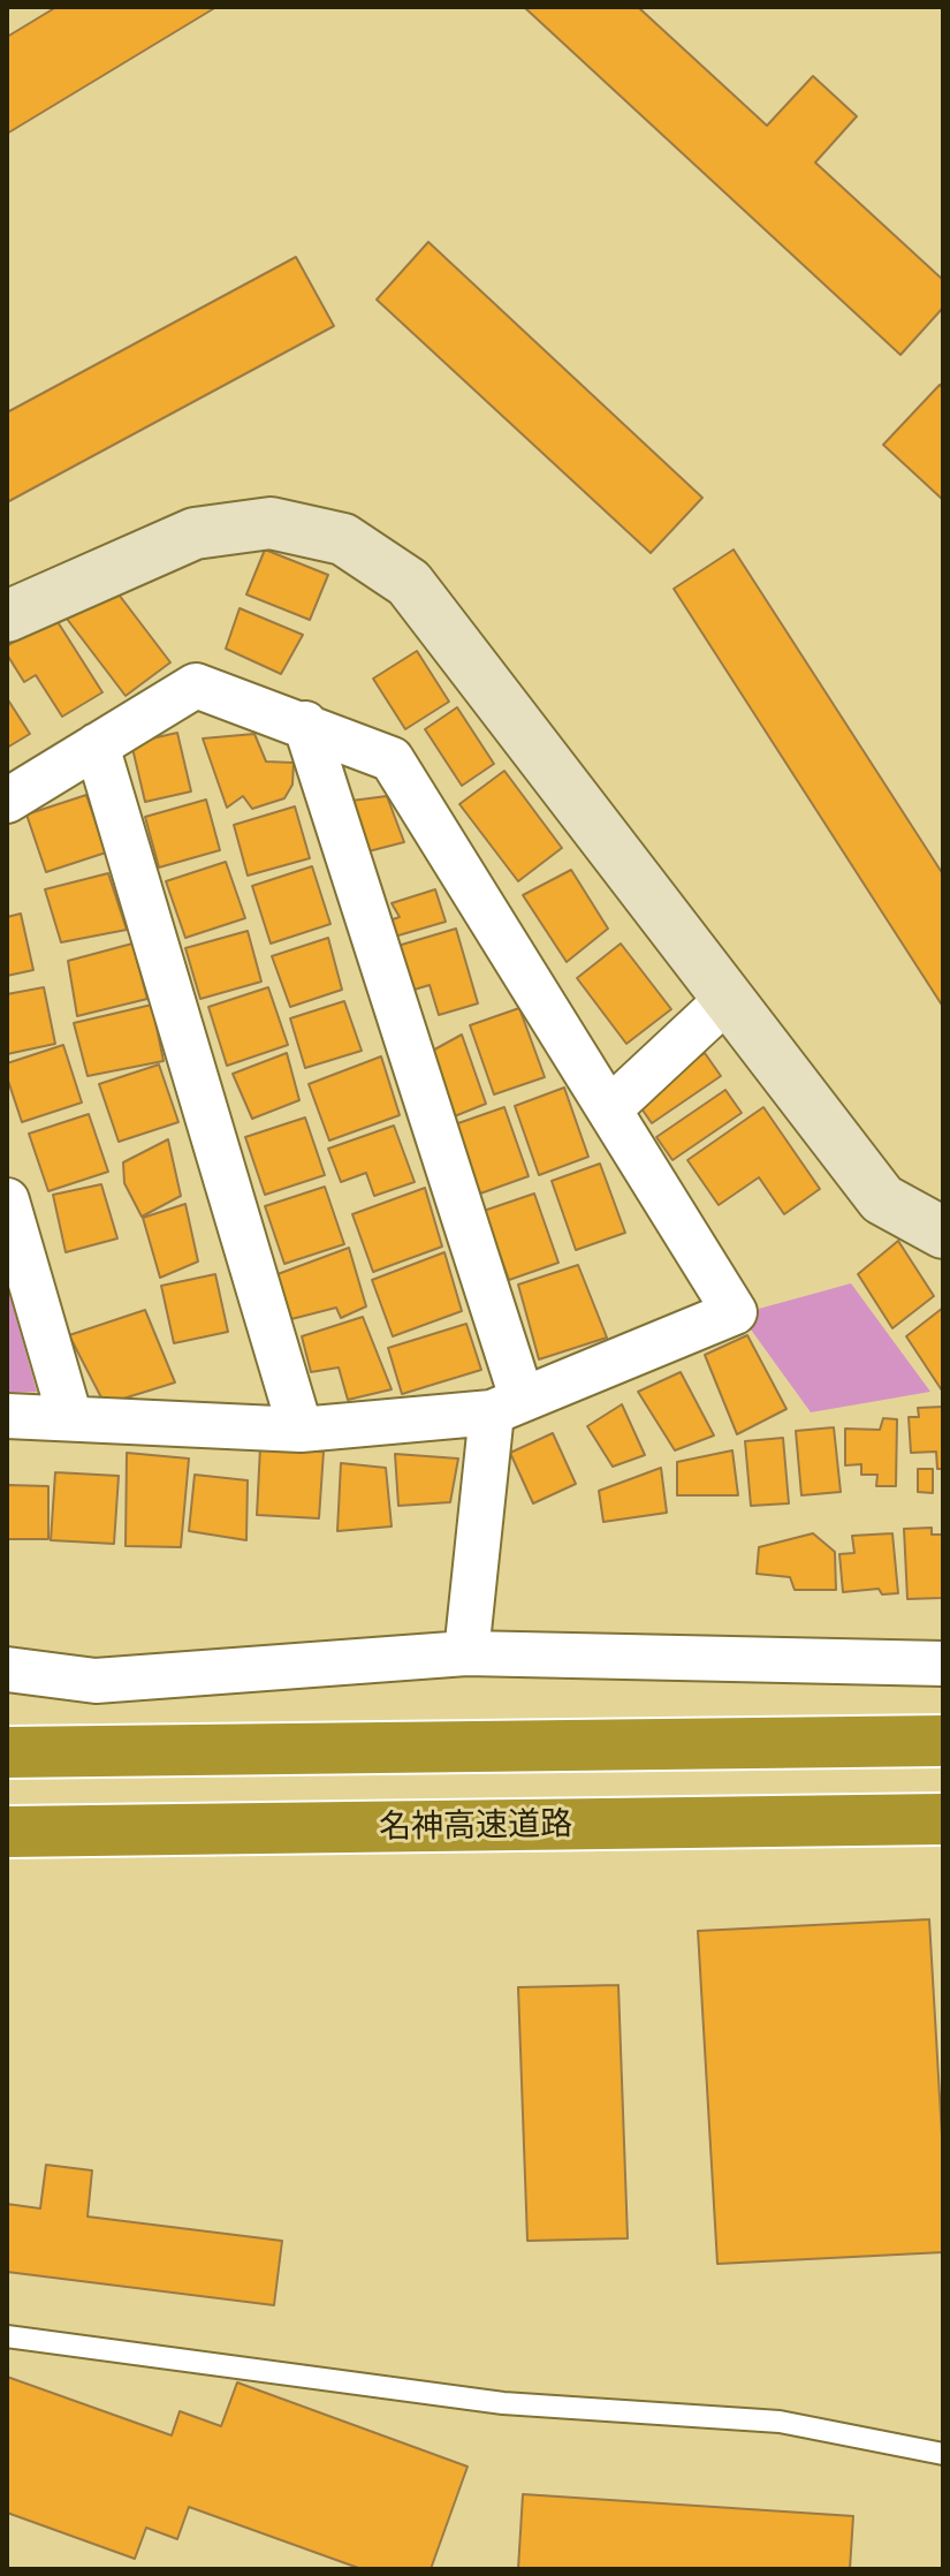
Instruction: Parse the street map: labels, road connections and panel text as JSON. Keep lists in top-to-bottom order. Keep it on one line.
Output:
{"streets":{"highway":["名神高速道路"]}}
